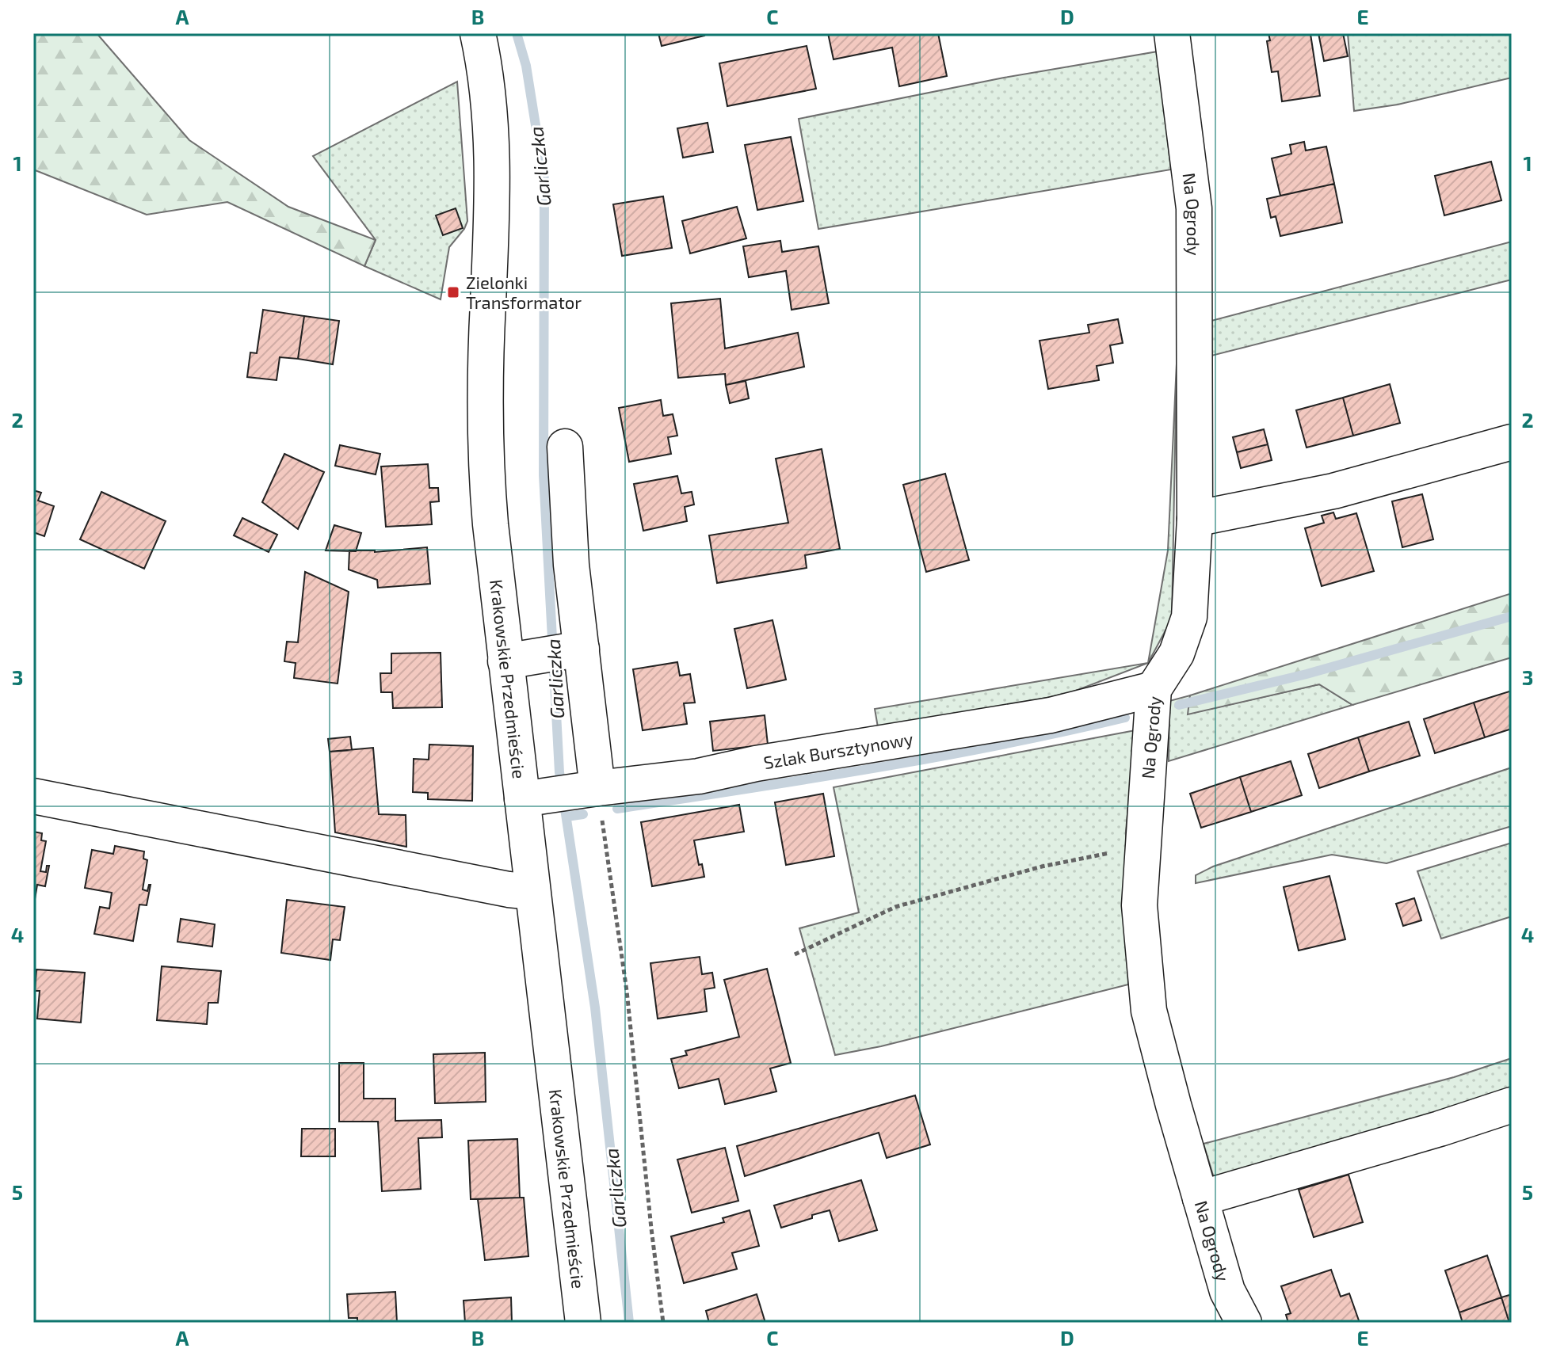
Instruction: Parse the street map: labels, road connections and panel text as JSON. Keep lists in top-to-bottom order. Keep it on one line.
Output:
{"streets":{"street":["Na Ogrody","Krakowskie Przedmieście","Szlak Bursztynowy"]},"crossings":[["Na Ogrody","Szlak Bursztynowy"],["Krakowskie Przedmieście","Szlak Bursztynowy"]],"water":["Garliczka"],"places":{"transit":["Zielonki Transformator"]},"grid":{"columns":["A","B","C","D","E"],"rows":["1","2","3","4","5"]}}
